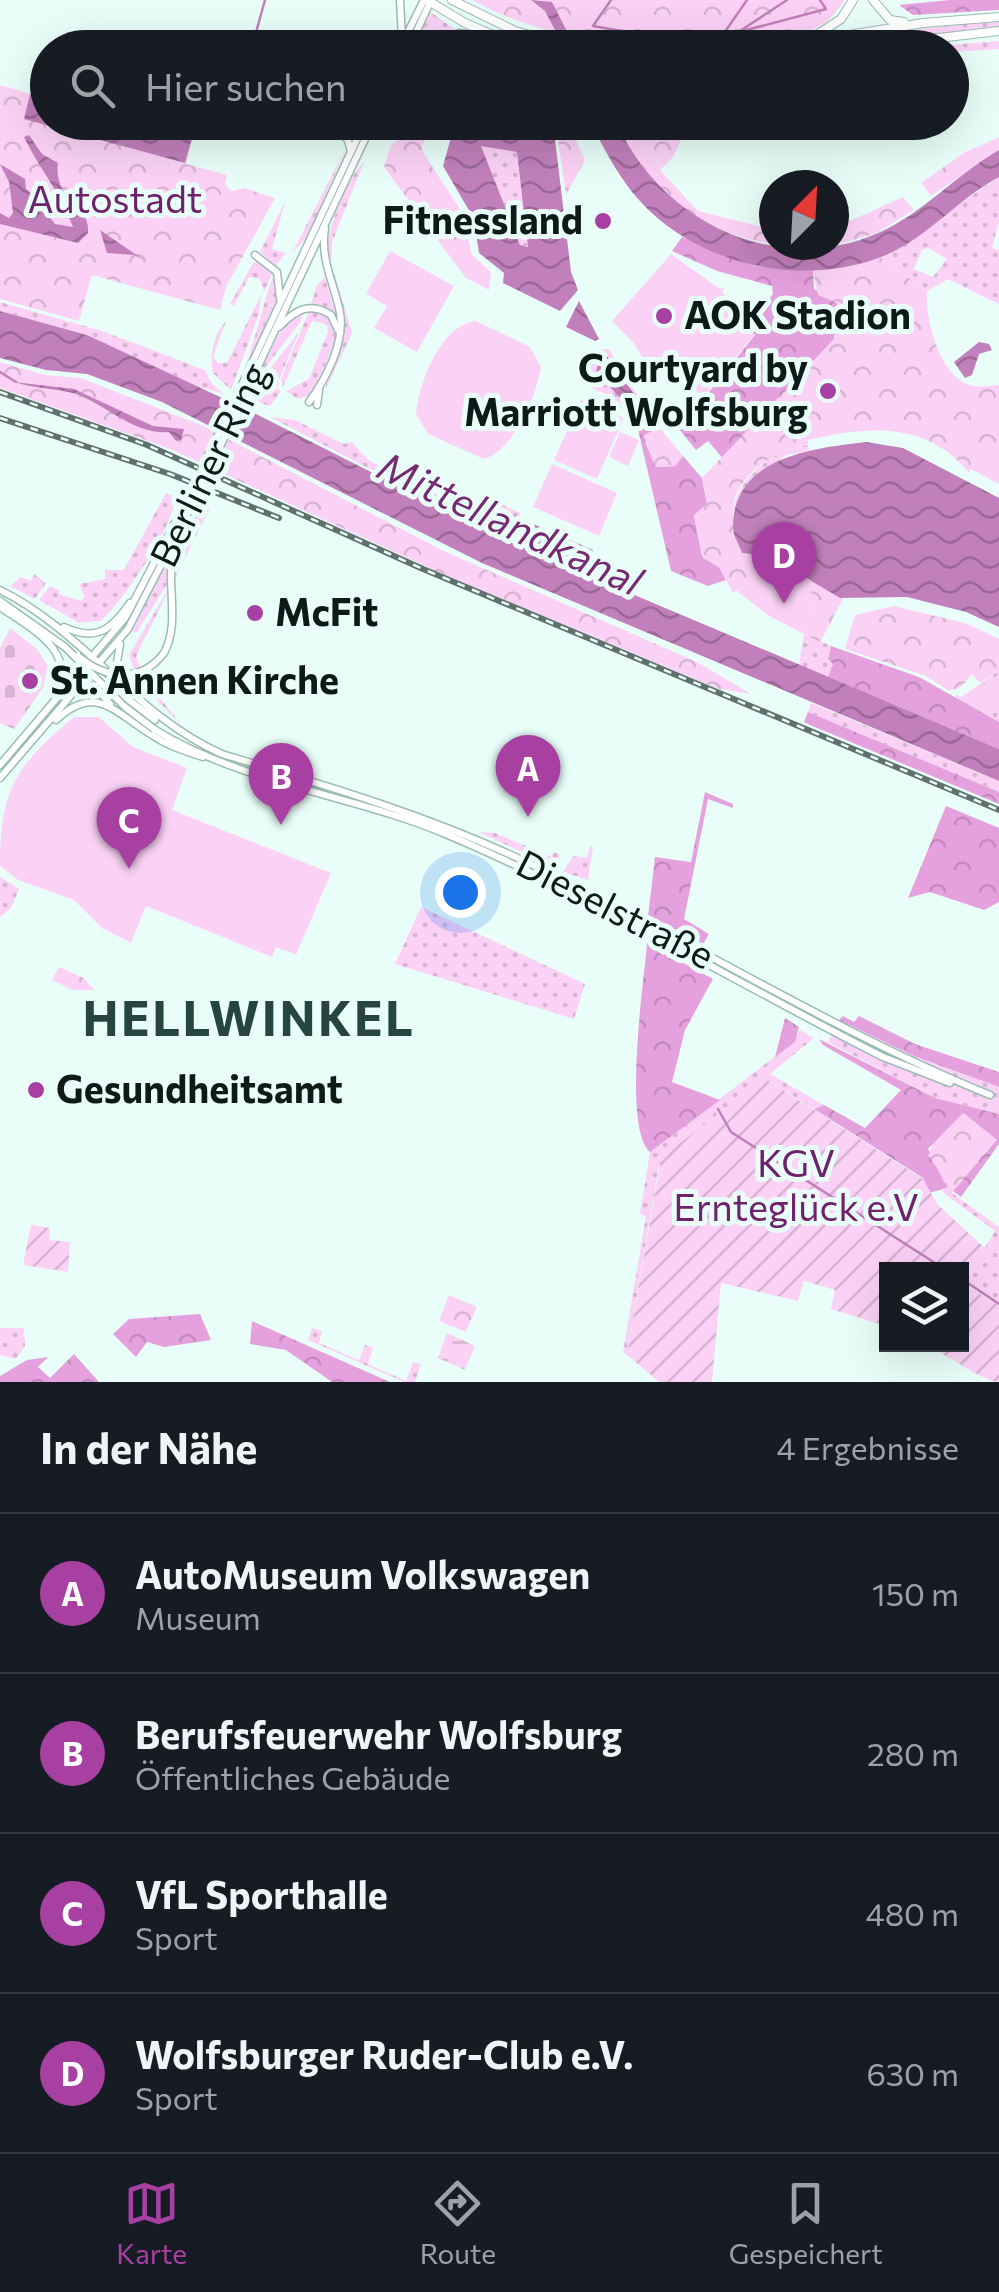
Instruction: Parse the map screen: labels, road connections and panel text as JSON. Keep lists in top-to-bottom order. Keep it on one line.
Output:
{"streets":{"main road":["Berliner Ring","Dieselstraße"]},"crossings":[["Berliner Ring","Dieselstraße"]],"districts":["HELLWINKEL"],"water":["Mittellandkanal"],"parks":["Autostadt","KGV Ernteglück e.V"],"places":["Fitnessland","AOK Stadion","Courtyard by Marriott Wolfsburg","McFit","St. Annen Kirche","Gesundheitsamt"],"north":"top right","page":{"search":"Hier suchen","pins":["D","A","B","C"],"heading":["In der Nähe","4 Ergebnisse"],"list":[{"mark":"A","name":"AutoMuseum Volkswagen","note":"Museum","value":"150 m"},{"mark":"B","name":"Berufsfeuerwehr Wolfsburg","note":"Öffentliches Gebäude","value":"280 m"},{"mark":"C","name":"VfL Sporthalle","note":"Sport","value":"480 m"},{"mark":"D","name":"Wolfsburger Ruder-Club e.V.","note":"Sport","value":"630 m"}],"nav":["Karte","Route","Gespeichert"]}}
